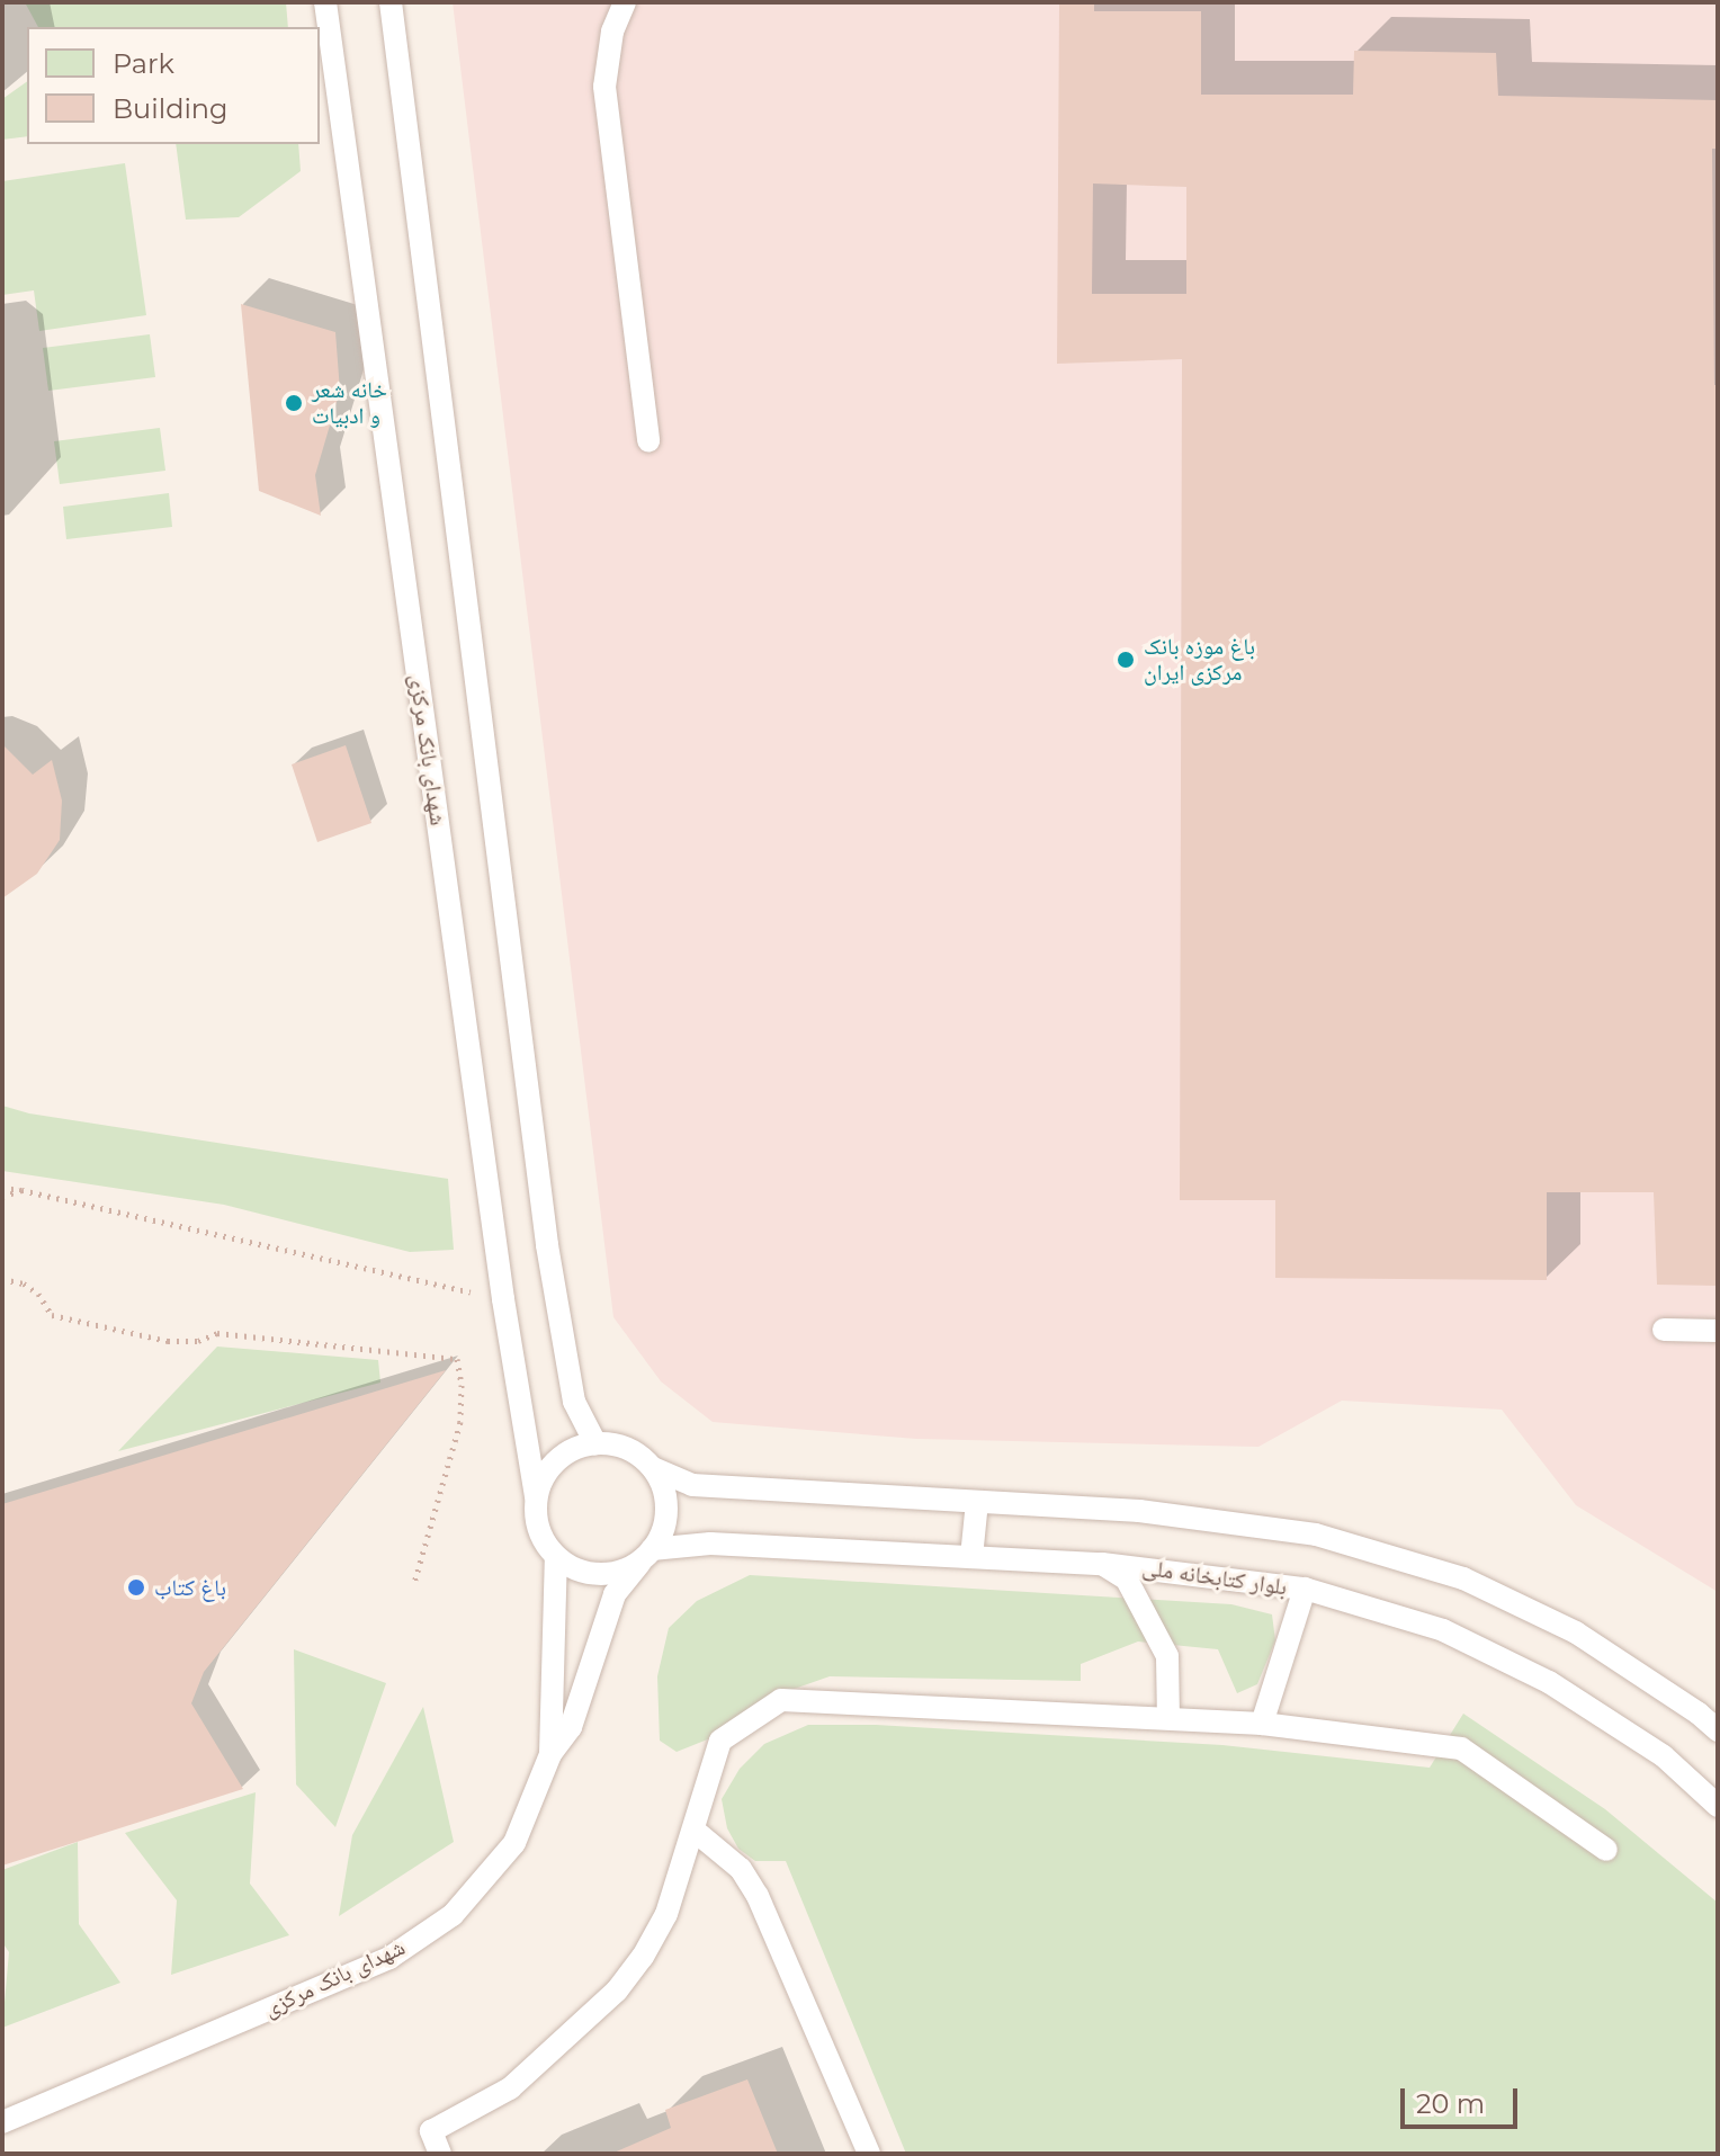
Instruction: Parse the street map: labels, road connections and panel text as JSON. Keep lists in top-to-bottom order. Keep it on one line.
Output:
{"streets":{"lane":["شهدای بانک مرکزی","بلوار کتابخانه ملی"]},"crossings":[["شهدای بانک مرکزی","بلوار کتابخانه ملی"]],"places":["خانه شعر و ادبیات","باغ موزه بانک مرکزی ایران","باغ کتاب"],"legend":["Park","Building"],"scale_bar":"20 m"}
